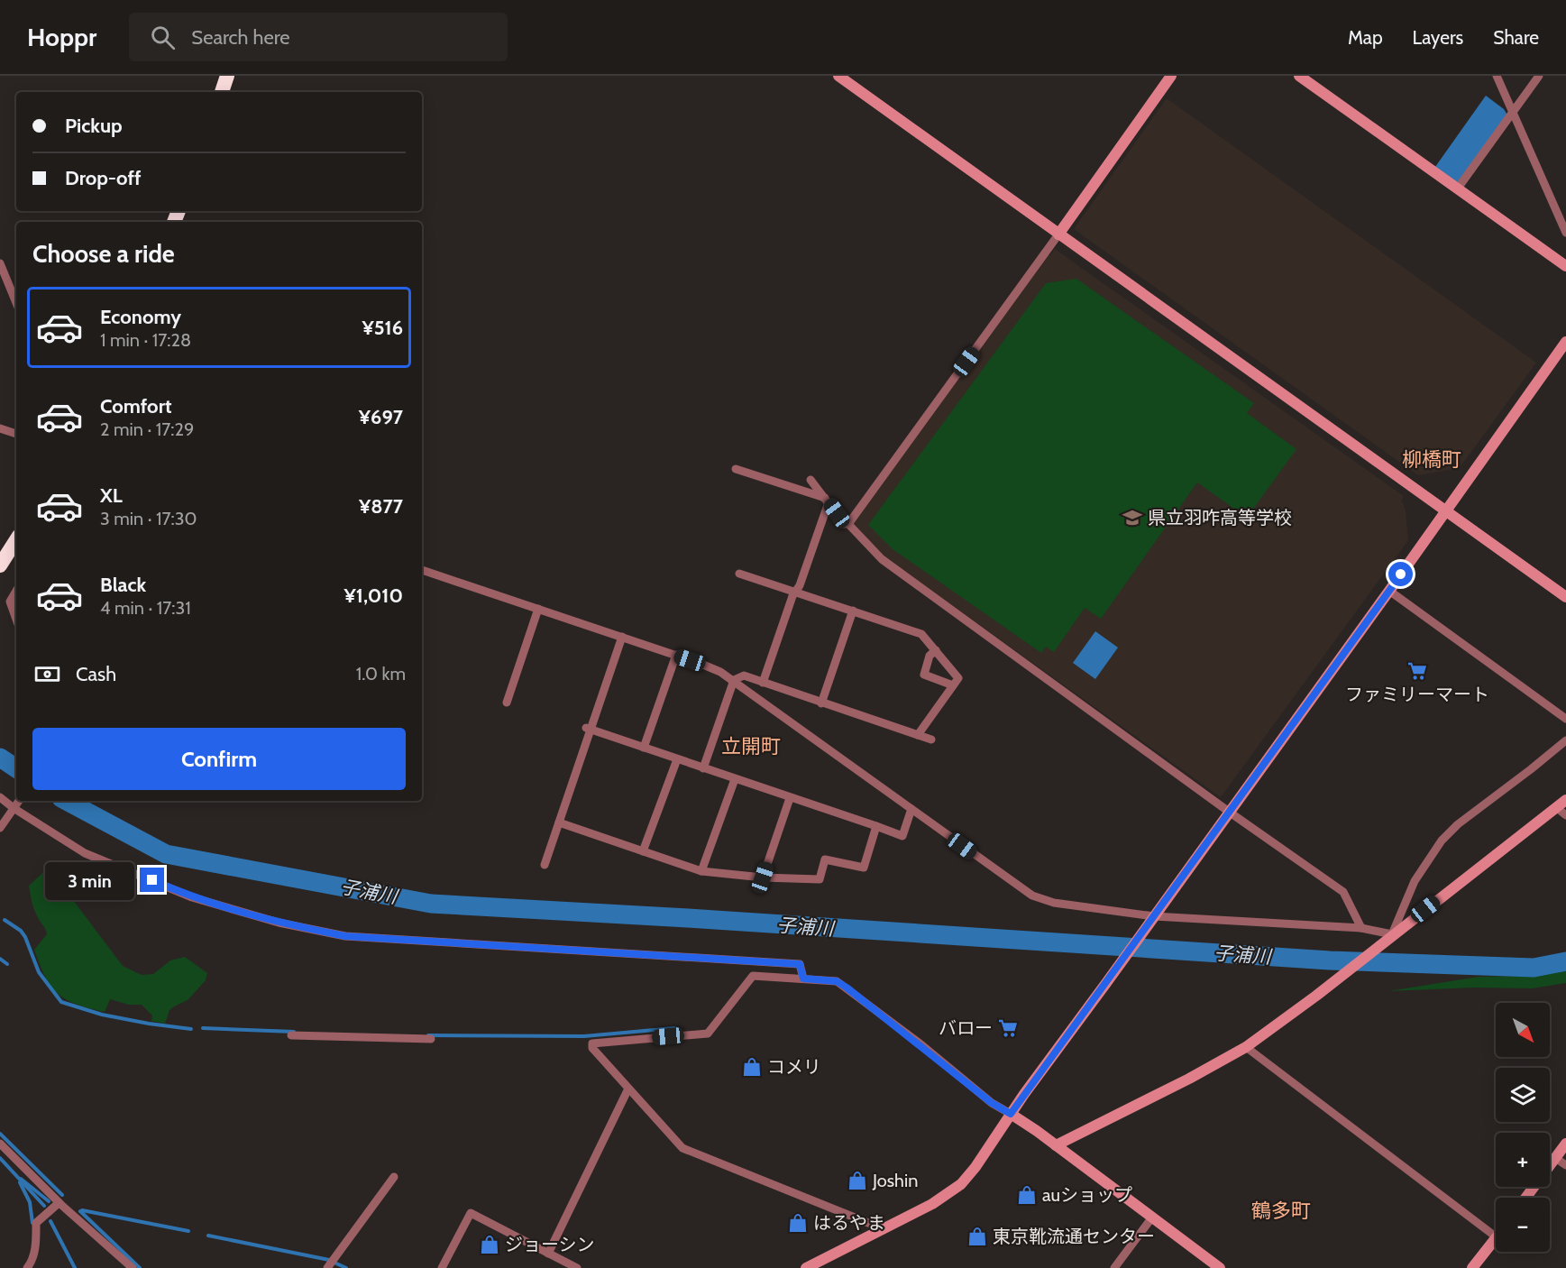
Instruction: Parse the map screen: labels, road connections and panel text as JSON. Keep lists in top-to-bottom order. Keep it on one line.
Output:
{"districts":["柳橋町","立開町","鶴多町"],"water":["子浦川"],"places":{"school or university":["県立羽咋高等学校"],"supermarket":["ファミリーマート","バロー"],"shop":["コメリ","Joshin","auショップ","はるやま","東京靴流通センター","ジョーシン"]},"north":"bottom right","page":{"header":"Hoppr","search":"Search here","nav":["Map","Layers","Share"],"banner":["Pickup","Drop-off"],"heading":"Choose a ride","list":[{"name":"Economy","note":"1 min · 17:28","value":"¥516"},{"name":"Comfort","note":"2 min · 17:29","value":"¥697"},{"name":"XL","note":"3 min · 17:30","value":"¥877"},{"name":"Black","note":"4 min · 17:31","value":"¥1,010"}],"pay":["Cash","1.0 km"],"buttons":"Confirm","bubble":"3 min","map_buttons":["+","−"]}}
